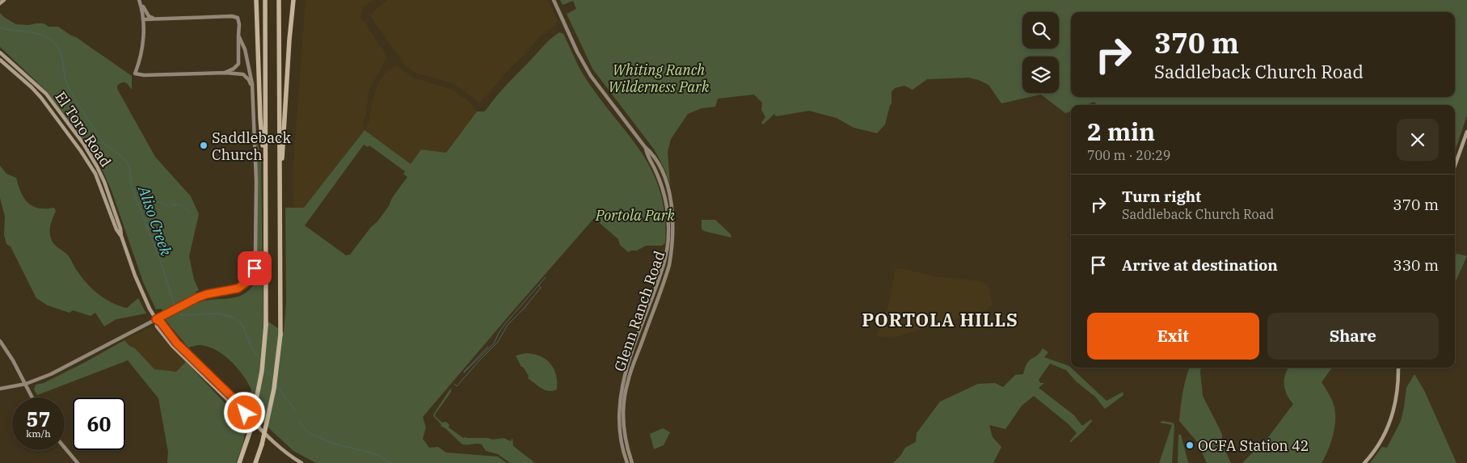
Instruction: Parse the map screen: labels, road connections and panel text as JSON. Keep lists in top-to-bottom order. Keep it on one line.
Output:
{"streets":{"main road":["El Toro Road","Glenn Ranch Road"]},"districts":["PORTOLA HILLS"],"water":["Aliso Creek"],"parks":["Whiting Ranch Wilderness Park","Portola Park"],"places":["Saddleback Church","OCFA Station 42"],"page":{"turn":["370 m","Saddleback Church Road"],"heading":["2 min","700 m · 20:29"],"list":[{"name":"Turn right","note":"Saddleback Church Road","value":"370 m"},{"name":"Arrive at destination","value":"330 m"}],"buttons":["Exit","Share"],"speed":"57 km/h","limit":"60"}}
